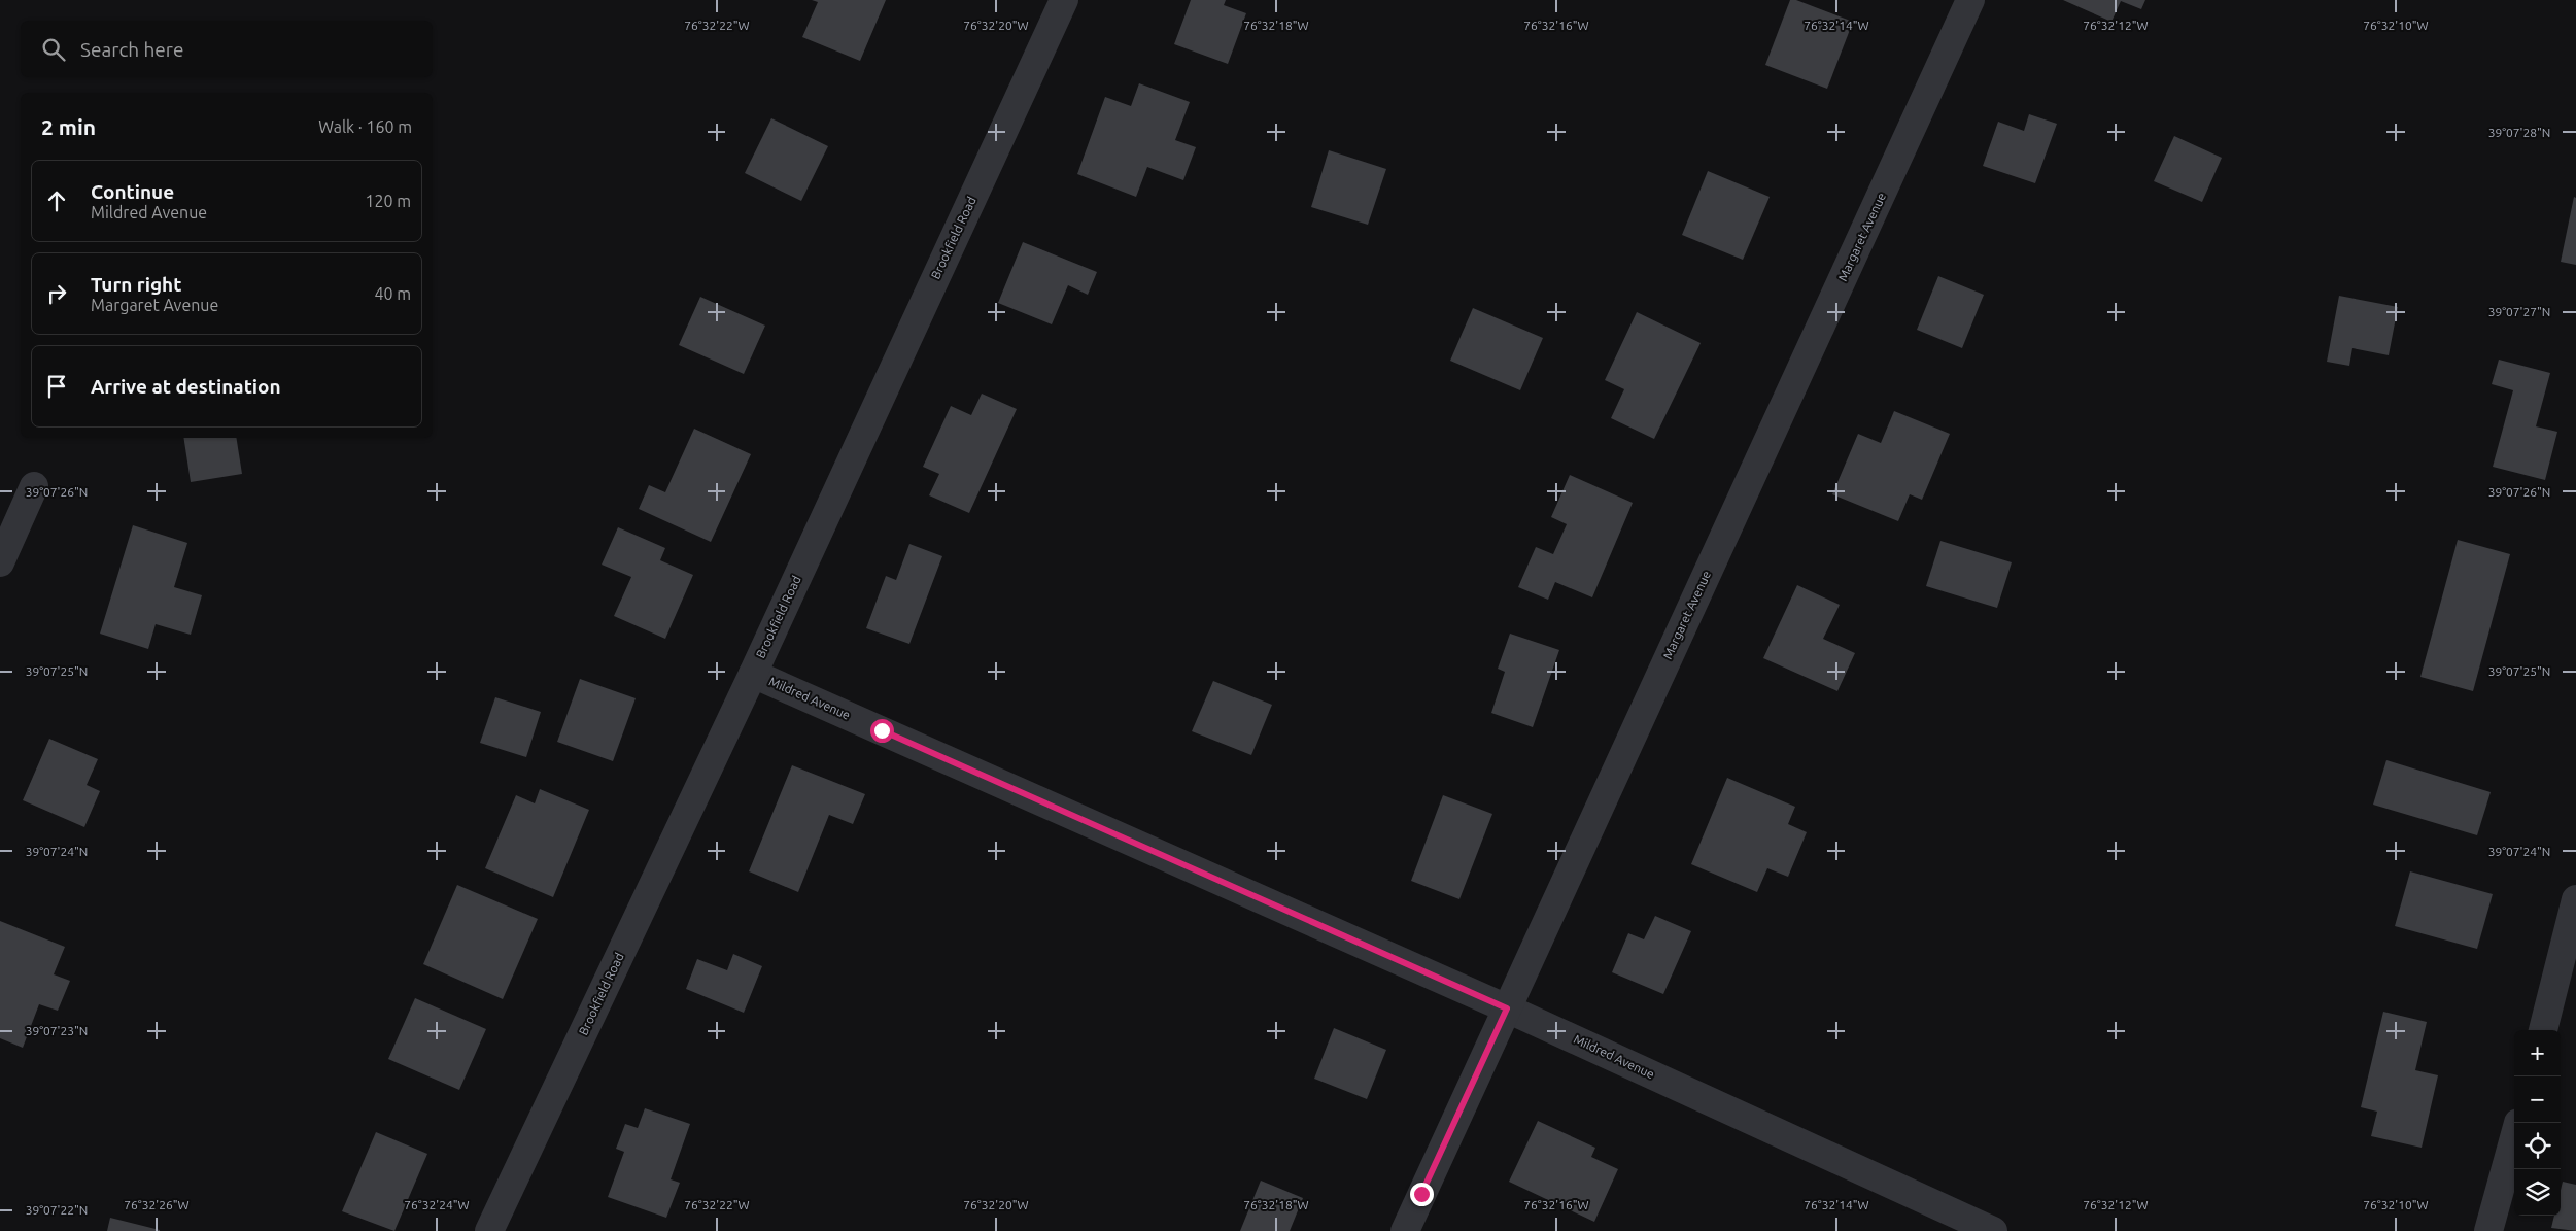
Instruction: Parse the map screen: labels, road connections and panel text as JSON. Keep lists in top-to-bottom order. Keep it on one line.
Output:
{"streets":{"street":["Margaret Avenue","Brookfield Road","Mildred Avenue"]},"crossings":[["Margaret Avenue","Mildred Avenue"],["Brookfield Road","Mildred Avenue"]],"page":{"search":"Search here","heading":["2 min","Walk · 160 m"],"list":[["Continue","Mildred Avenue","120 m"],["Turn right","Margaret Avenue","40 m"],"Arrive at destination"],"map_buttons":["+","−"]},"coordinates":["76°32'22\"W","76°32'20\"W","76°32'18\"W","76°32'16\"W","76°32'14\"W","76°32'12\"W","76°32'10\"W","39°07'28\"N","39°07'27\"N","39°07'26\"N","39°07'25\"N","39°07'24\"N","39°07'23\"N","76°32'26\"W","76°32'24\"W","39°07'22\"N"]}
